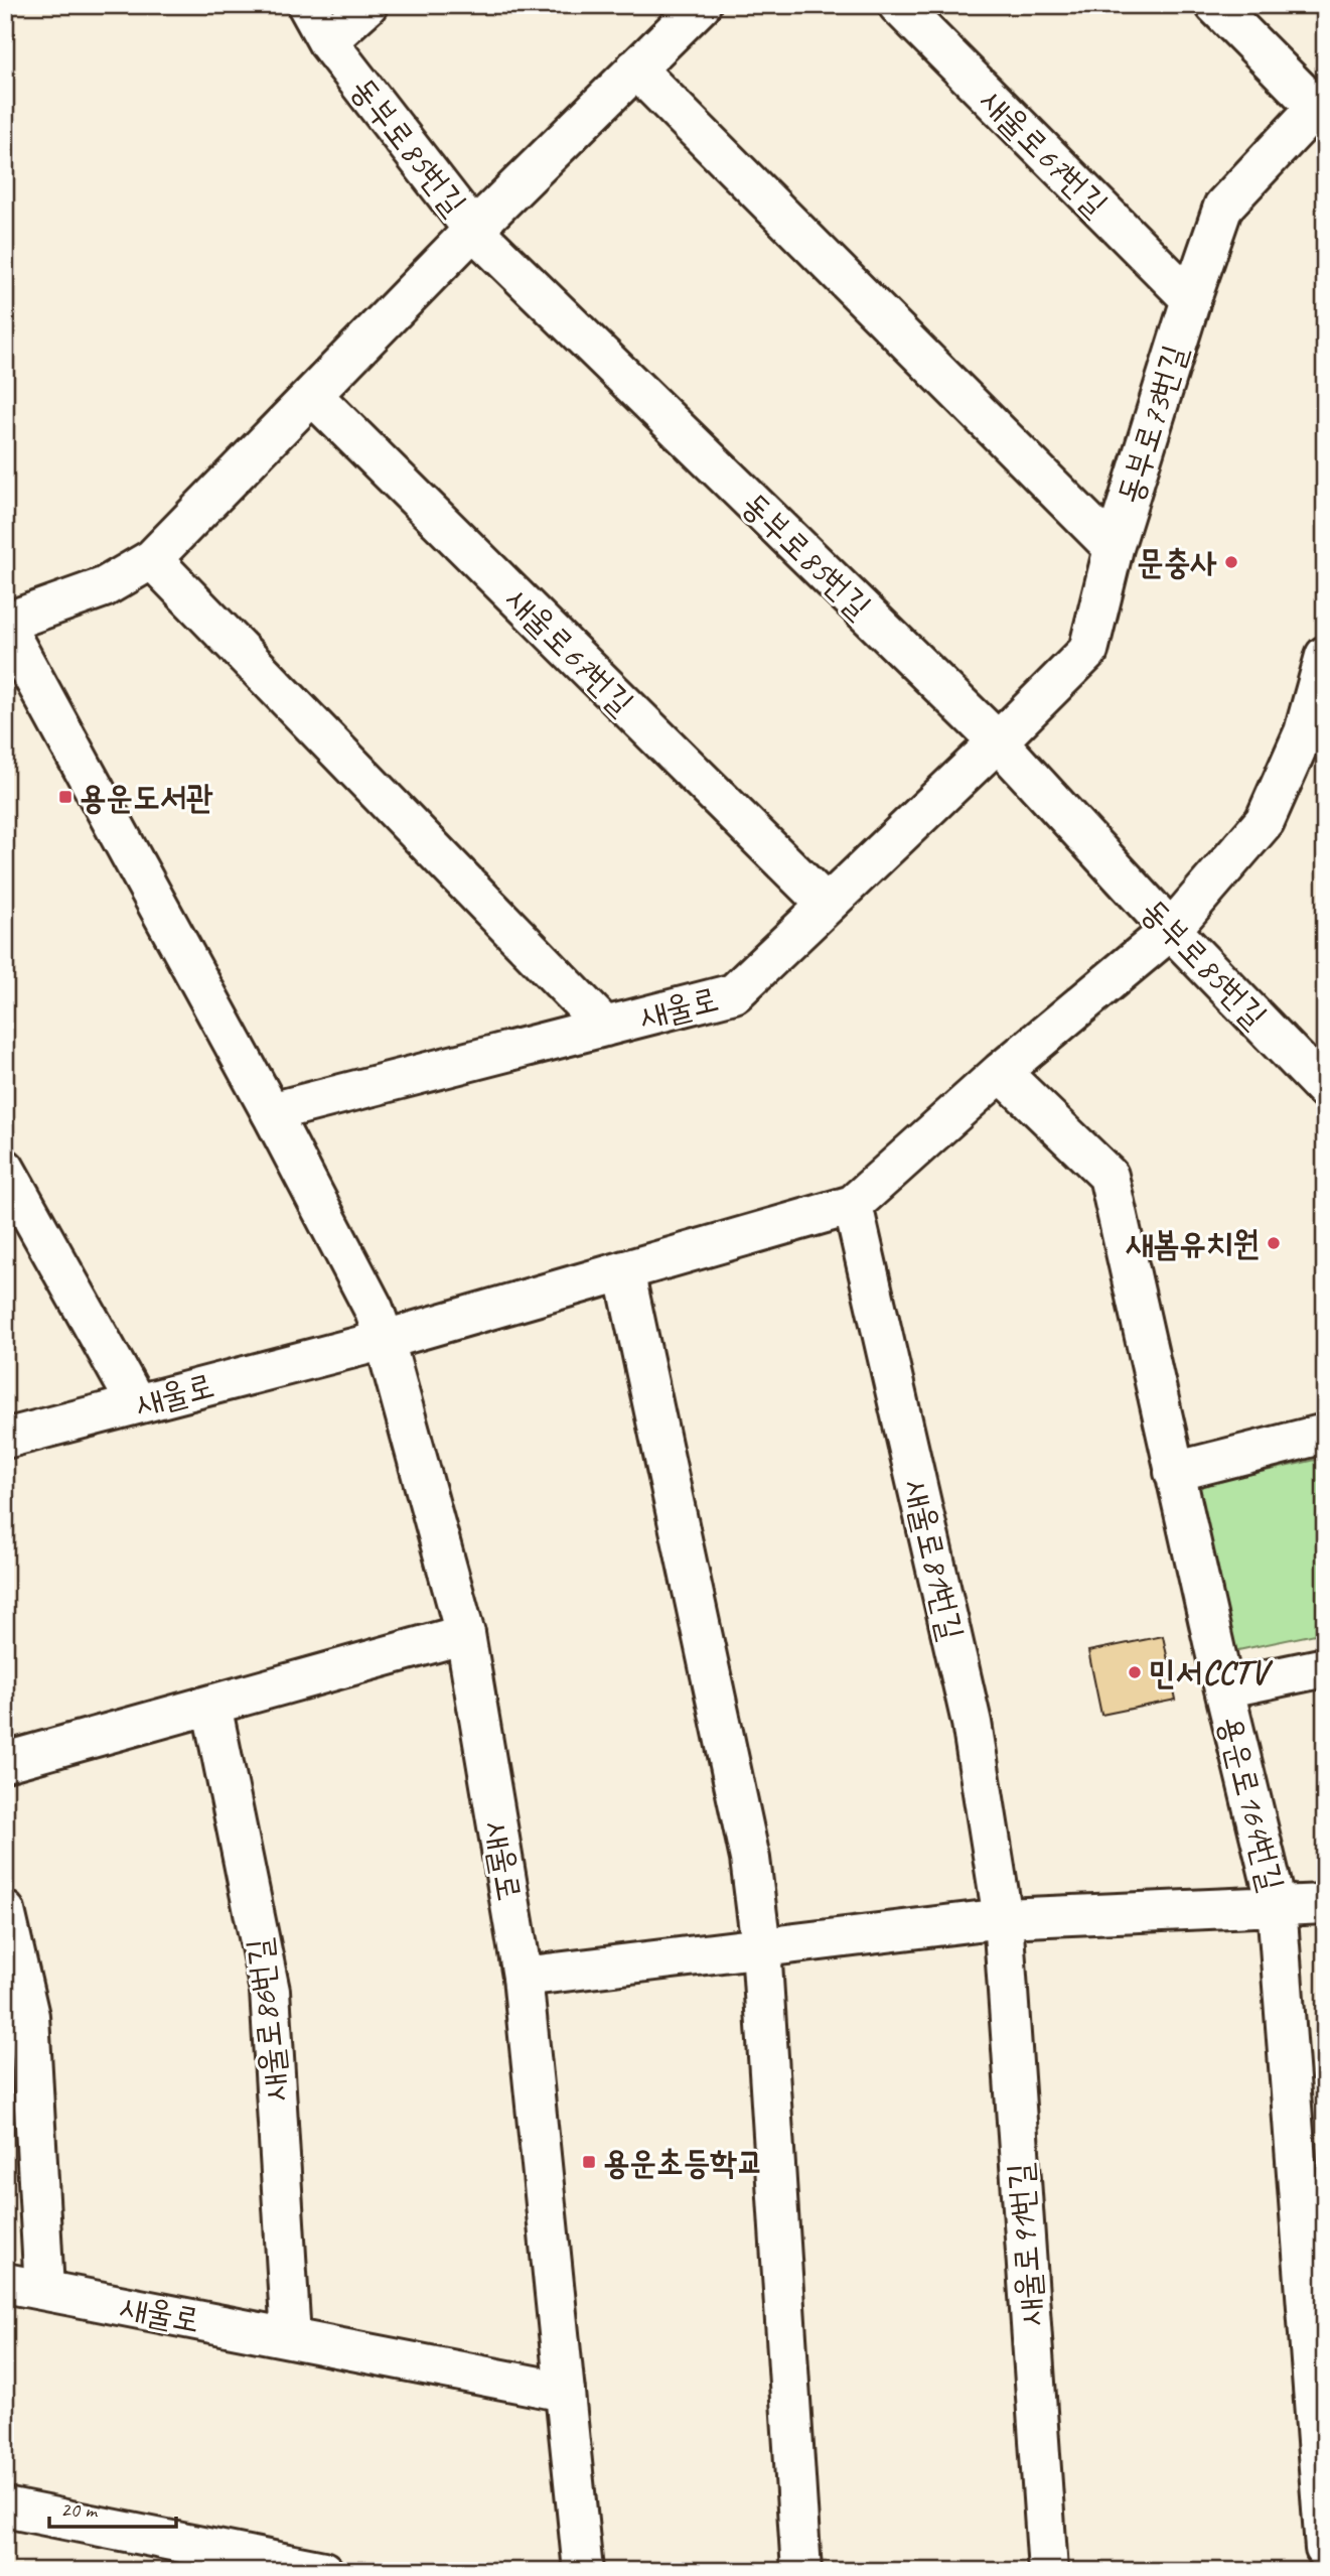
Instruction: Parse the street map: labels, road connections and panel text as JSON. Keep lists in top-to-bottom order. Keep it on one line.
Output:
{"streets":{"street":["동부로85번길","새울로67번길","동부로73번길","새울로","새울로81번길","용운로164번길","새울로86번길","새울로91번길"]},"crossings":[["동부로85번길","동부로73번길"],["동부로85번길","새울로"],["새울로67번길","동부로73번길"],["새울로67번길","새울로"],["동부로73번길","새울로"],["새울로","새울로86번길"],["새울로81번길","새울로91번길"]],"places":{"other":["문충사","새봄유치원","민서CCTV"],"transit":["용운도서관","용운초등학교"]},"scale_bar":"20 m"}
